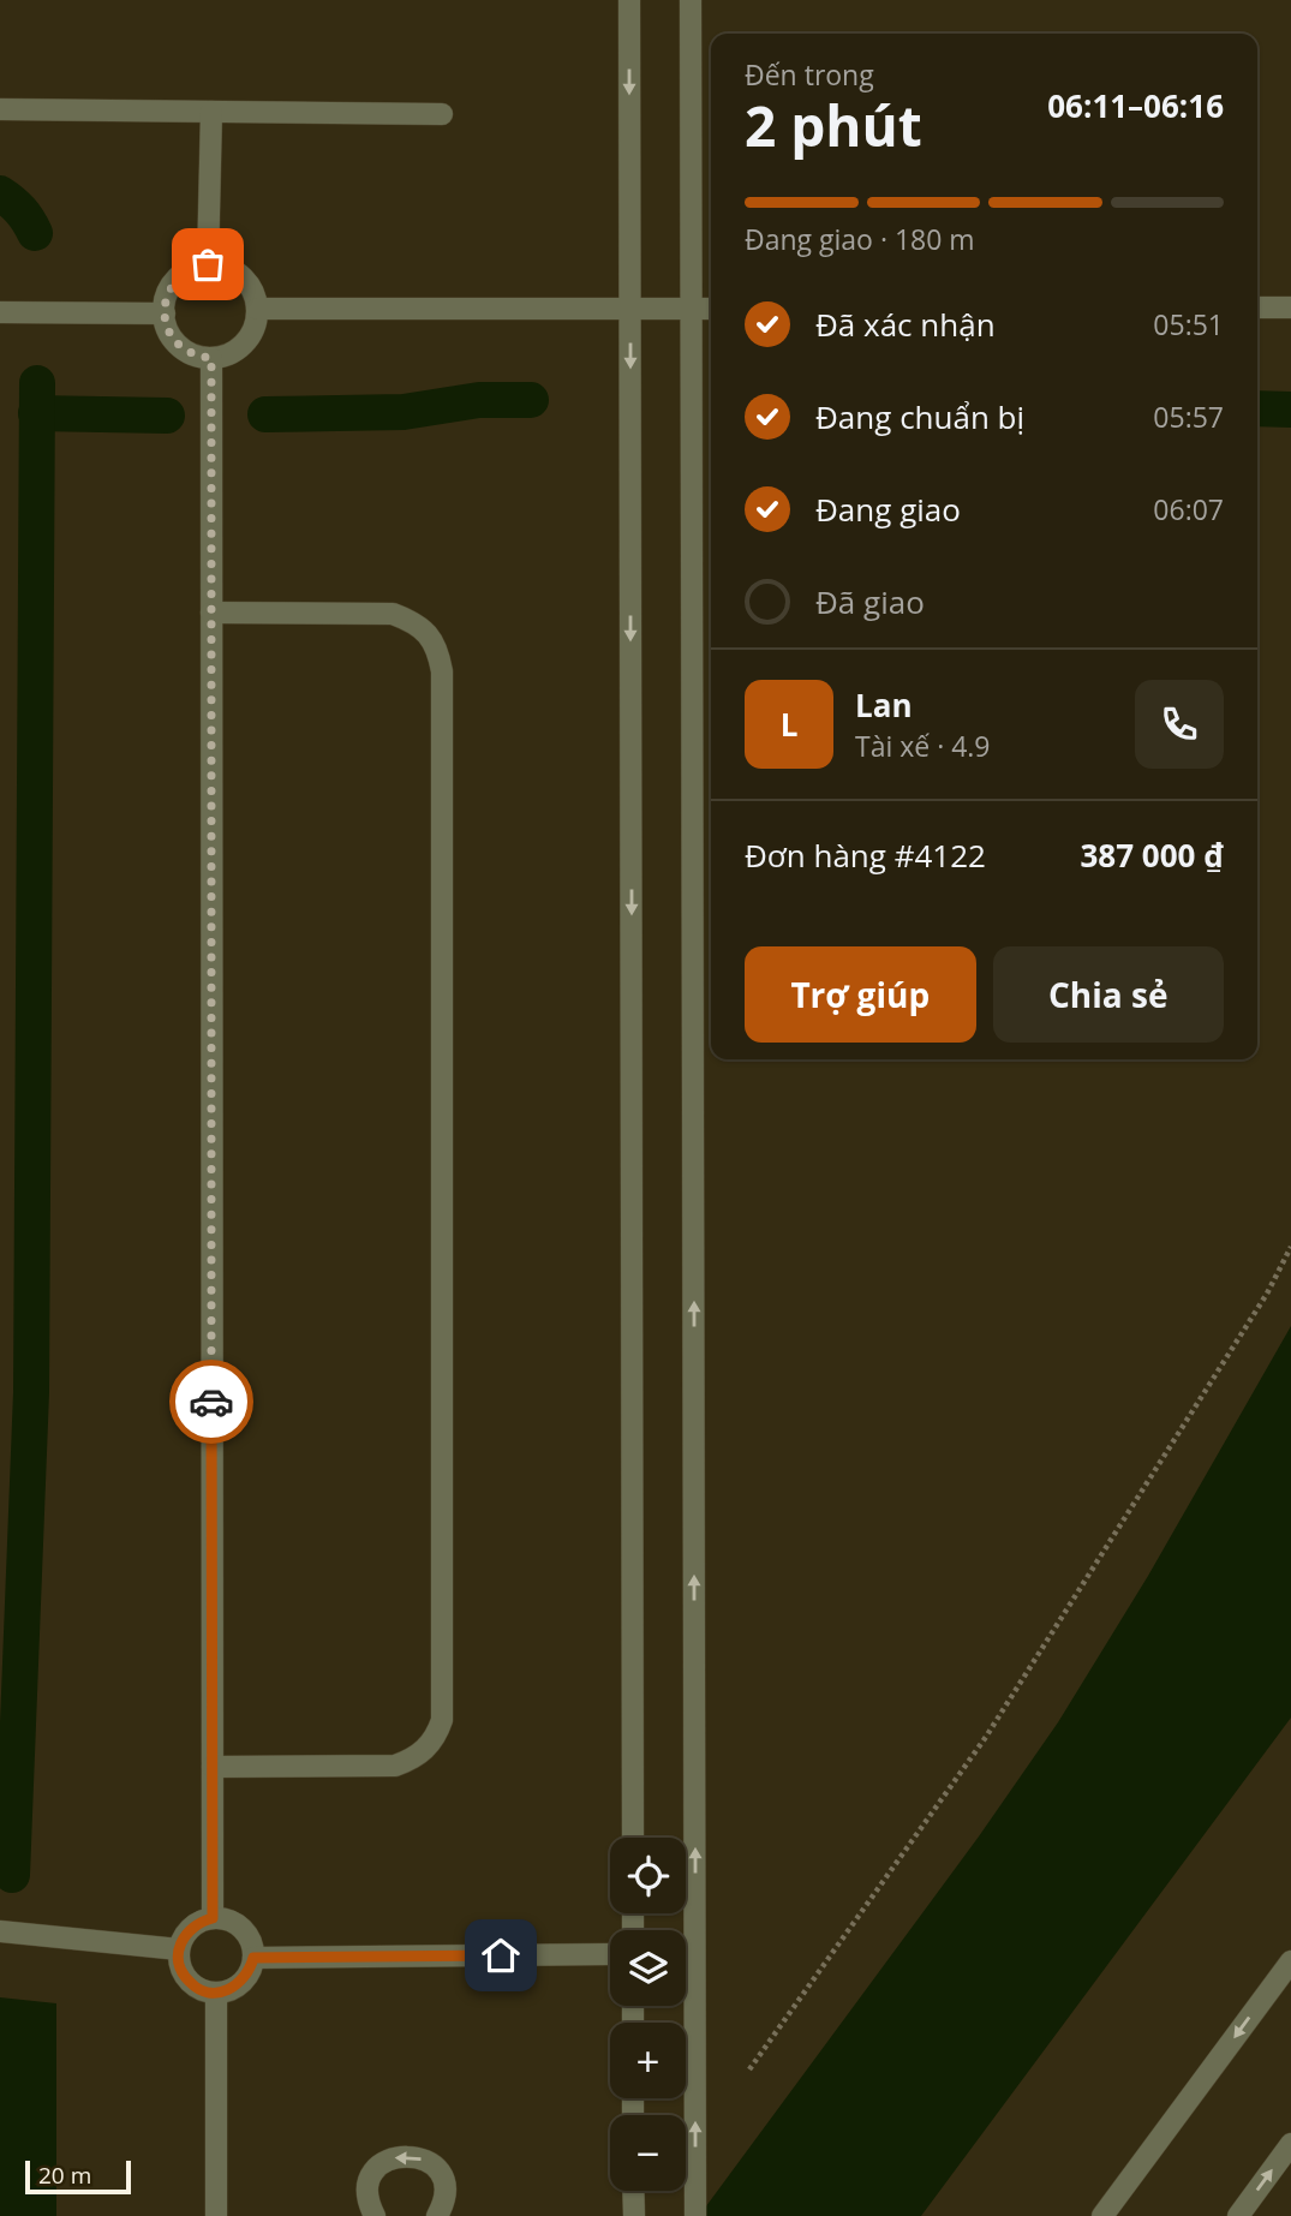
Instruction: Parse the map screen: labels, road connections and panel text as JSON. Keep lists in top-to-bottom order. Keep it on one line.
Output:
{"scale_bar":"20 m","page":{"heading":["2 phút","Đến trong","06:11–06:16"],"panel":["Lan","Tài xế · 4.9","Đơn hàng #4122","387 000 ₫"],"bar":"Đang giao · 180 m","list":[["Đã xác nhận","05:51"],["Đang chuẩn bị","05:57"],["Đang giao","06:07"],"Đã giao"],"round":"L","buttons":["Trợ giúp","Chia sẻ"],"map_buttons":["+","−"],"scale":"20 m"}}
